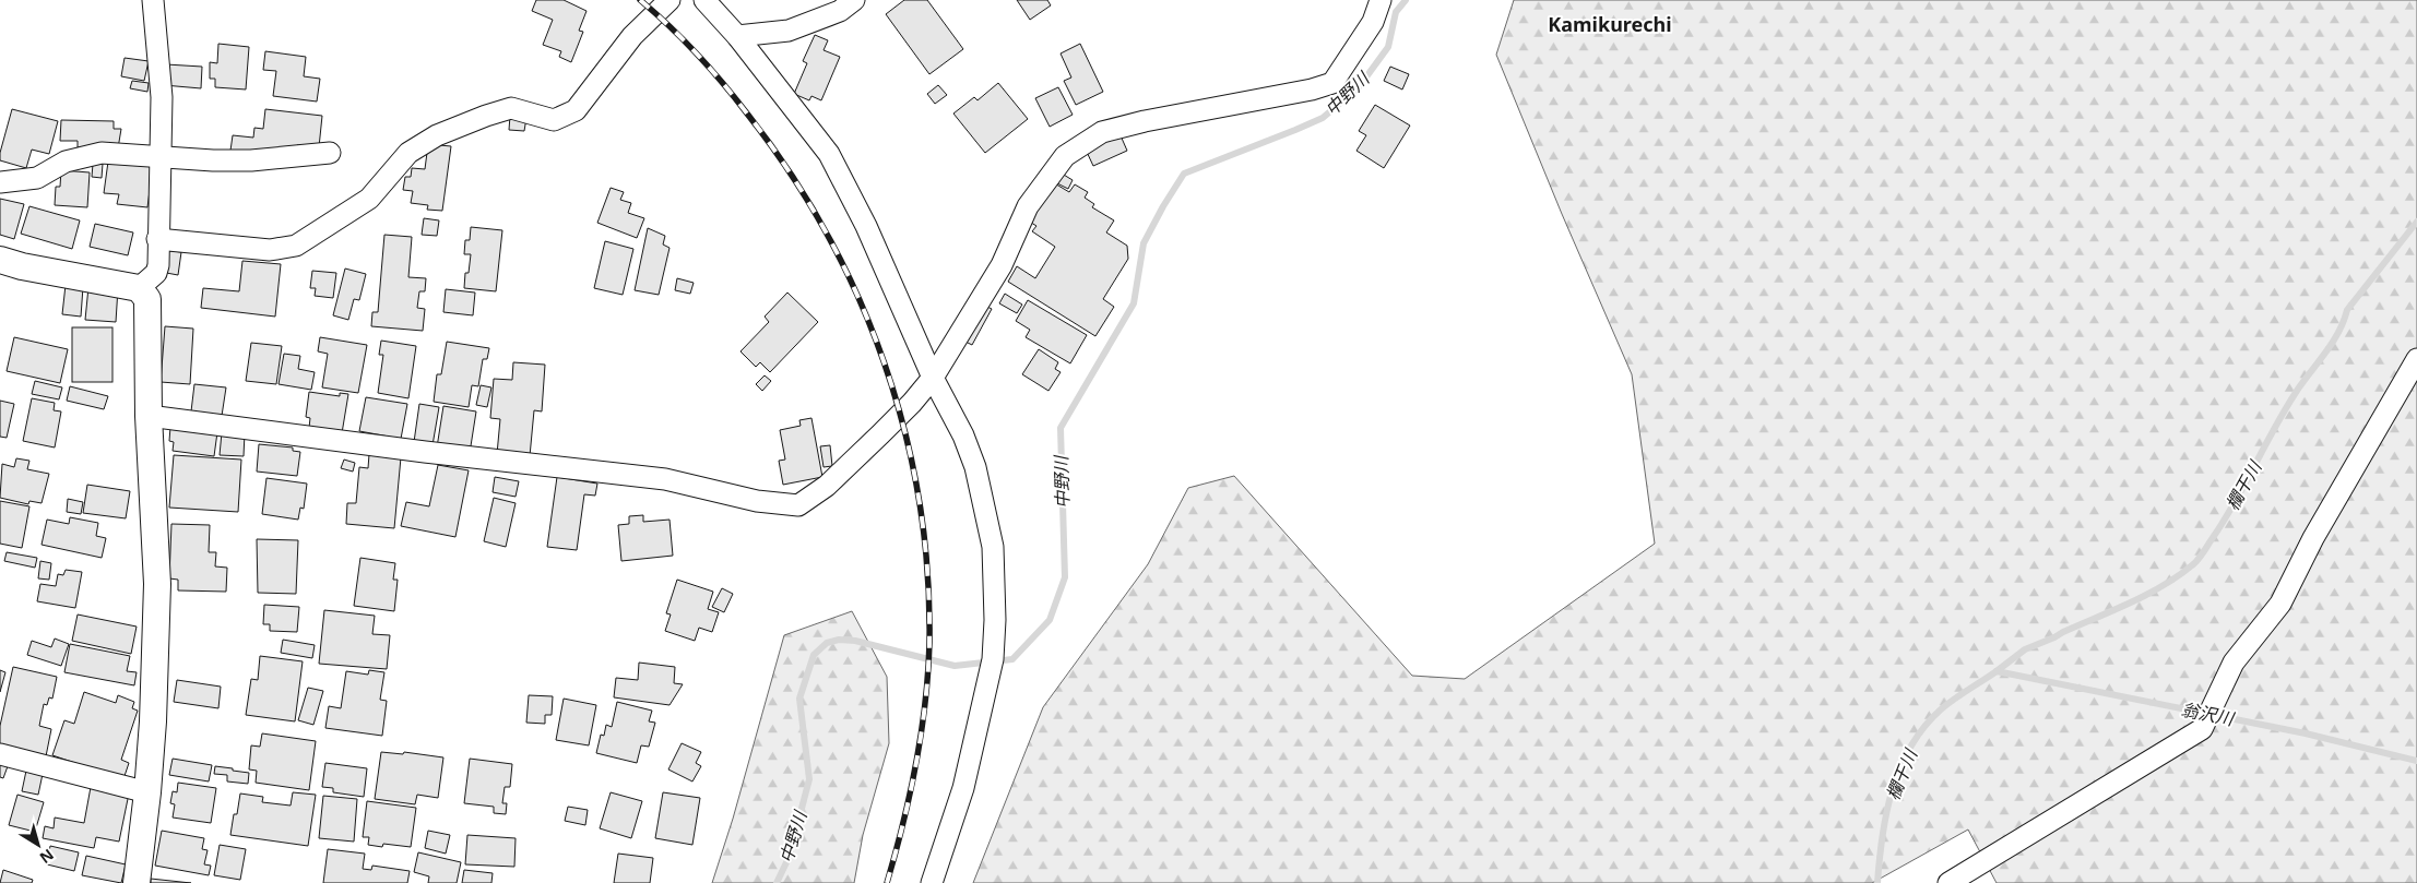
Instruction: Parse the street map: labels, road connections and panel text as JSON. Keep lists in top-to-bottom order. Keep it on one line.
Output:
{"districts":["Kamikurechi"],"water":["中野川","欄干川","翁沢川"],"north":"bottom right"}
